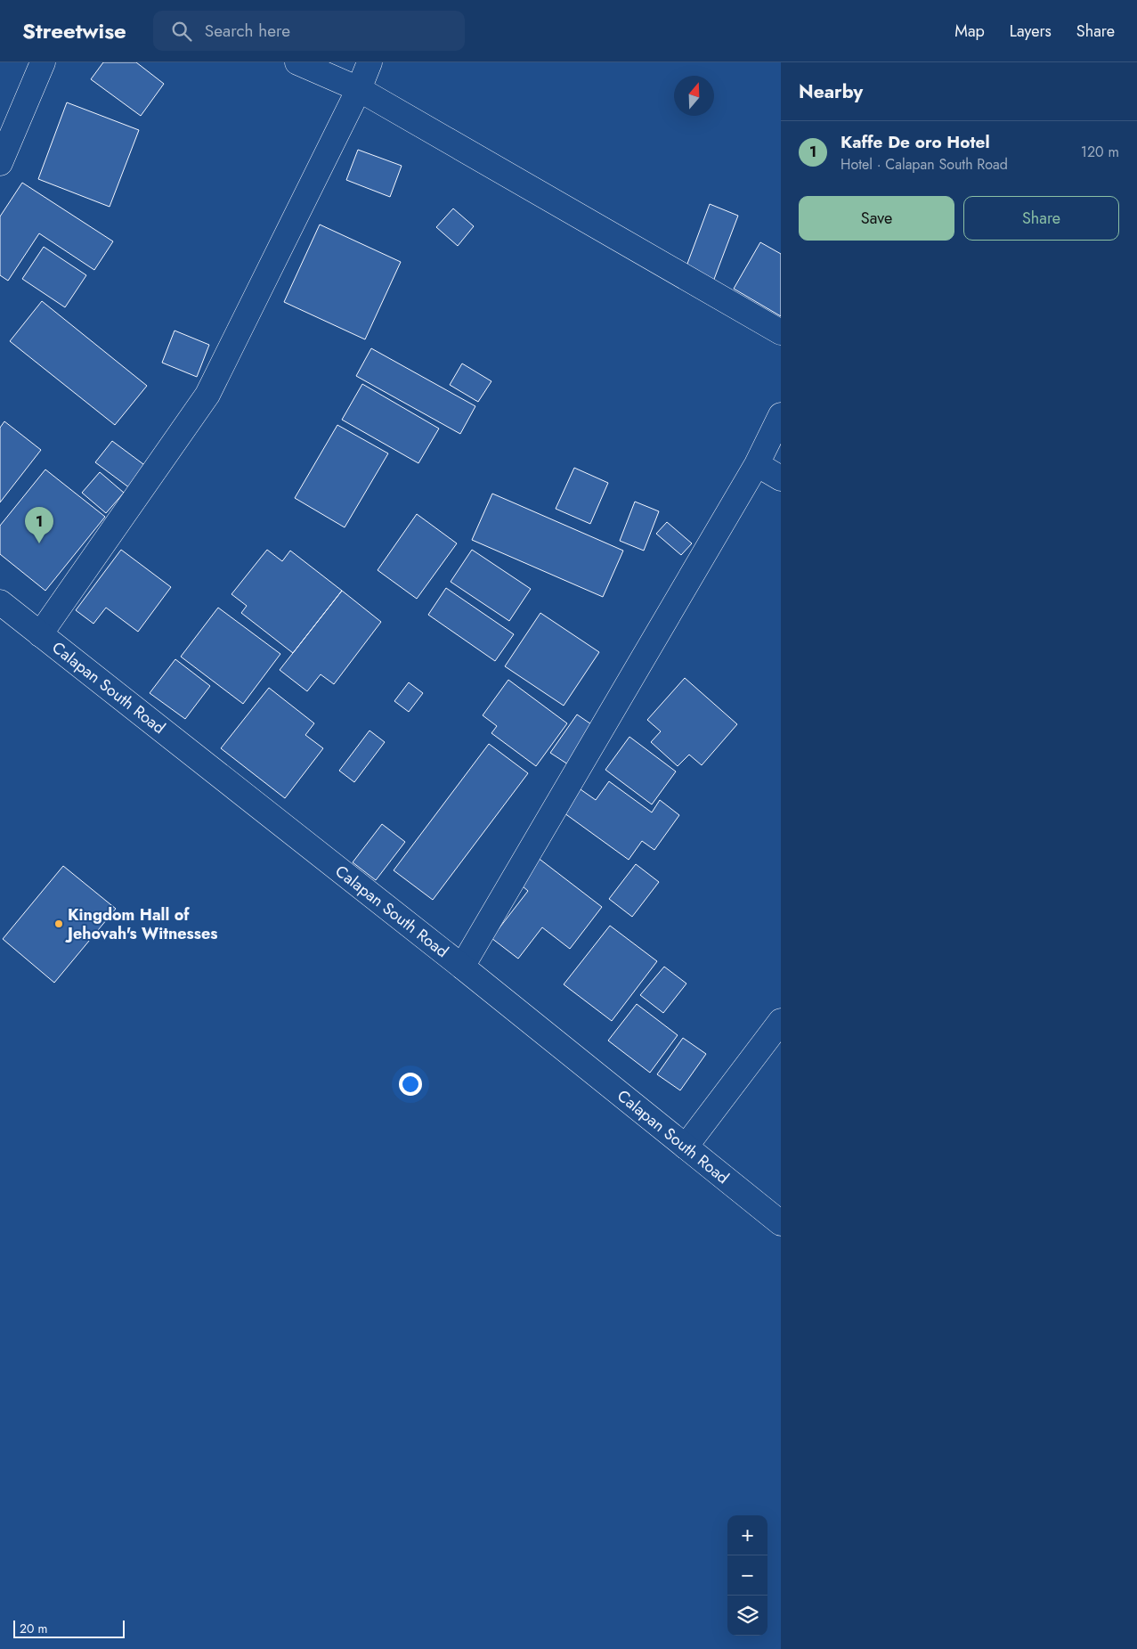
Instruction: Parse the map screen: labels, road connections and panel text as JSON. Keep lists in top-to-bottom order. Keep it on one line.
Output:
{"streets":{"main road":["Calapan South Road"]},"places":["Kingdom Hall of Jehovah's Witnesses"],"scale_bar":"20 m","north":"top","page":{"header":"Streetwise","search":"Search here","nav":["Map","Layers","Share"],"heading":"Nearby","list":[{"mark":"1","name":"Kaffe De oro Hotel","note":"Hotel · Calapan South Road","value":"120 m"}],"buttons":["Save","Share"],"pins":"1","map_buttons":["+","−"],"scale":"20 m"}}
